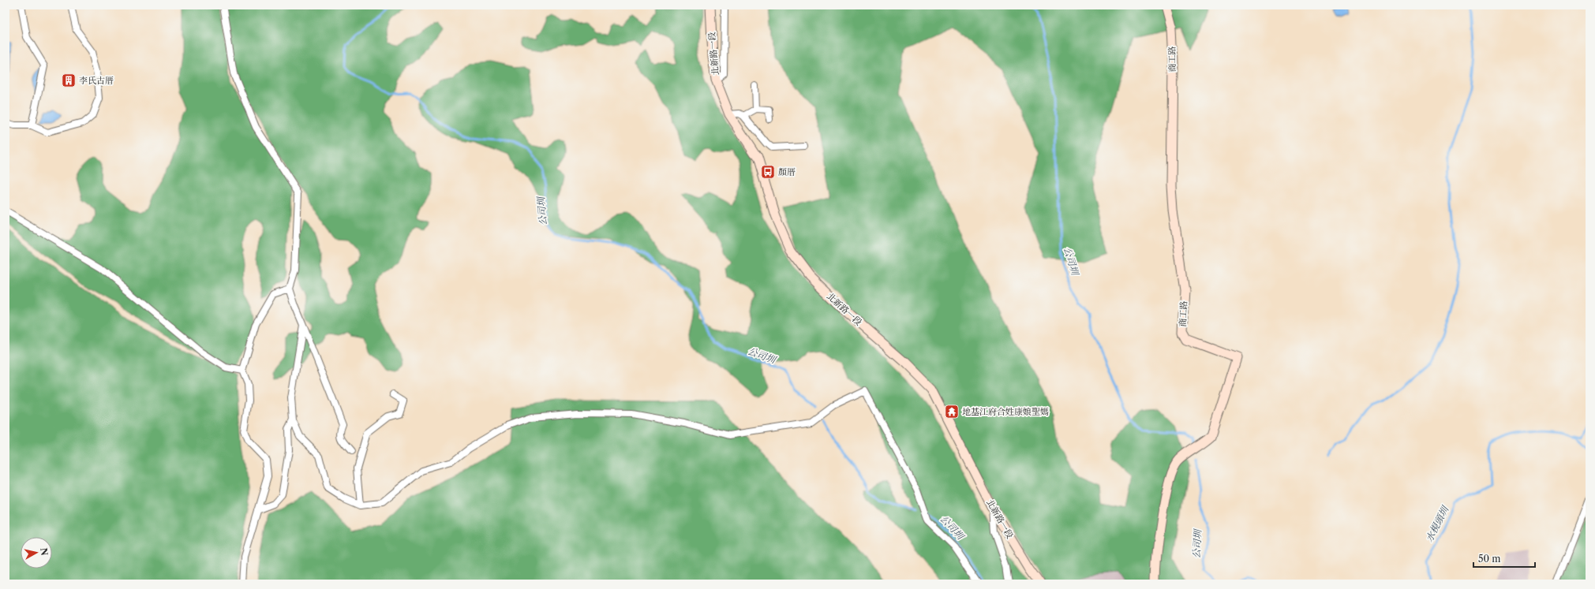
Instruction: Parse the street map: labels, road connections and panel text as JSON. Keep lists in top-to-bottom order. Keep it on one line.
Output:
{"streets":{"main road":["北新路一段","商工路"]},"water":["公司圳","水梘頭圳"],"places":{"building":["李氏古厝"],"bus stop":["顏厝"],"temple":["地基江府合姓康娘聖媽"]},"scale_bar":"50 m","north":"right"}
